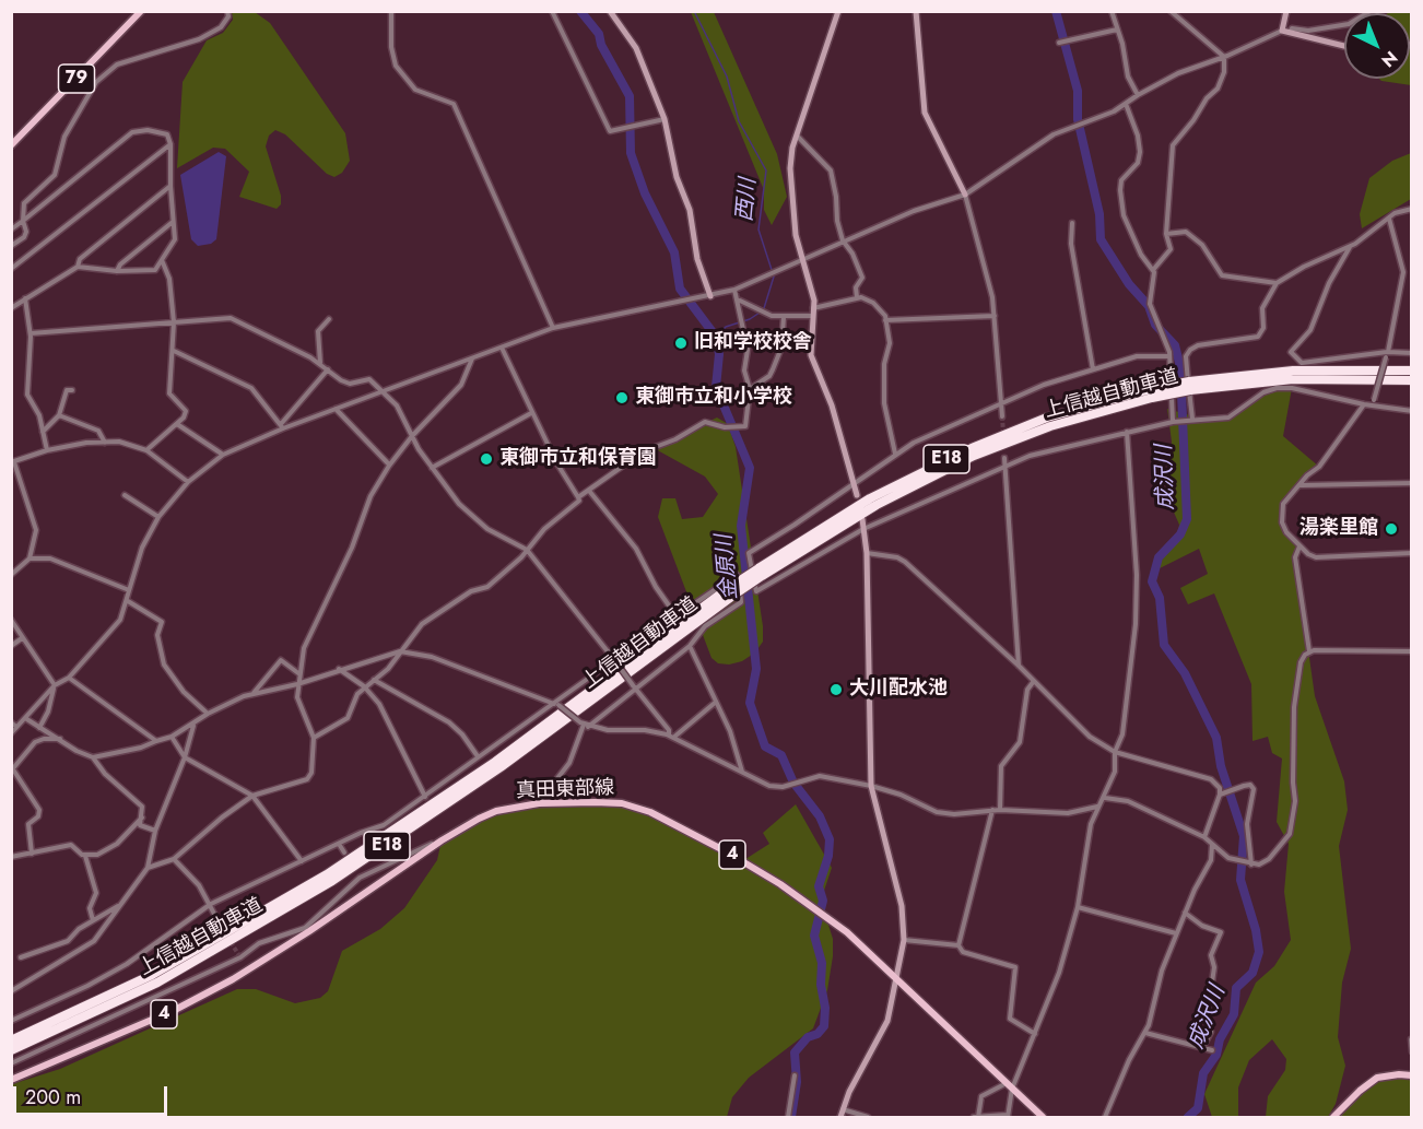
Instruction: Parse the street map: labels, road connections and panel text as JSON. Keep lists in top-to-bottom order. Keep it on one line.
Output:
{"streets":{"highway":["上信越自動車道","E18"],"main road":["79","真田東部線","4"]},"water":["西川","成沢川","金原川"],"places":["旧和学校校舎","東御市立和小学校","東御市立和保育園","湯楽里館","大川配水池"],"scale_bar":"200 m","north":"bottom right"}
